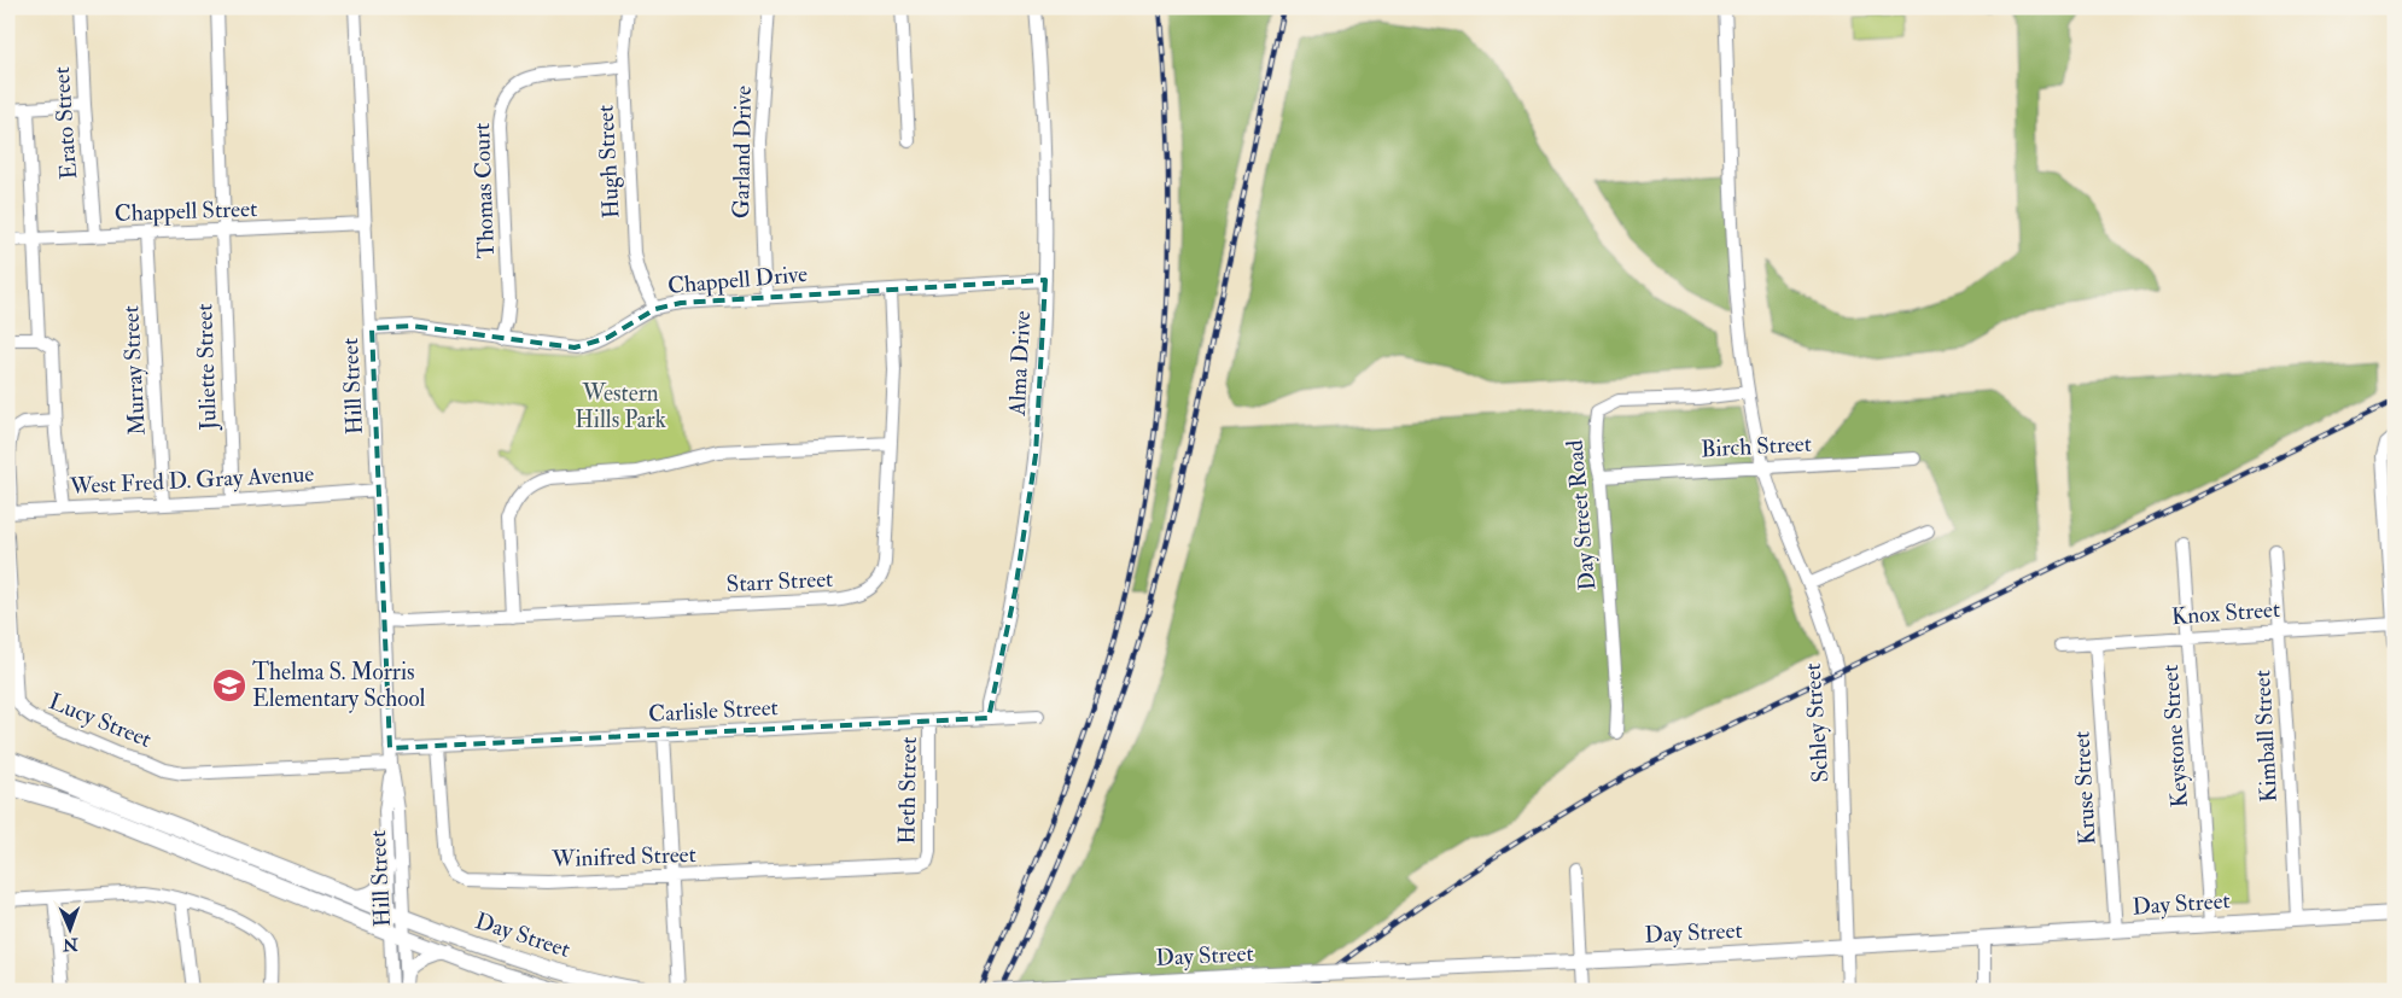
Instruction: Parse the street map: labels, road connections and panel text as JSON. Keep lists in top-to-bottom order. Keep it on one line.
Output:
{"streets":{"main road":["Day Street"],"street":["Erato Street","Garland Drive","Hugh Street","Thomas Court","Chappell Street","Chappell Drive","Alma Drive","Juliette Street","Murray Street","Hill Street","Birch Street","West Fred D. Gray Avenue","Day Street Road","Starr Street","Knox Street","Carlisle Street","Lucy Street","Schley Street","Keystone Street","Kimball Street","Kruse Street","Heth Street","Winifred Street"]},"crossings":[["Erato Street","Chappell Street"],["Garland Drive","Chappell Drive"],["Hugh Street","Thomas Court"],["Hugh Street","Chappell Drive"],["Thomas Court","Chappell Drive"],["Chappell Street","Juliette Street"],["Chappell Street","Murray Street"],["Chappell Street","Hill Street"],["Chappell Drive","Alma Drive"],["Chappell Drive","Hill Street"],["Chappell Drive","Starr Street"],["Alma Drive","Carlisle Street"],["Juliette Street","West Fred D. Gray Avenue"],["Murray Street","West Fred D. Gray Avenue"],["Hill Street","West Fred D. Gray Avenue"],["Hill Street","Starr Street"],["Hill Street","Carlisle Street"],["Hill Street","Lucy Street"],["Hill Street","Day Street"],["Birch Street","Day Street Road"],["Birch Street","Schley Street"],["Day Street Road","Schley Street"],["Knox Street","Keystone Street"],["Knox Street","Kimball Street"],["Knox Street","Kruse Street"],["Carlisle Street","Heth Street"],["Carlisle Street","Winifred Street"],["Schley Street","Day Street"],["Keystone Street","Day Street"],["Kimball Street","Day Street"],["Kruse Street","Day Street"],["Heth Street","Winifred Street"]],"parks":["Western Hills Park"],"places":{"school or university":["Thelma S. Morris Elementary School"]},"north":"bottom"}
